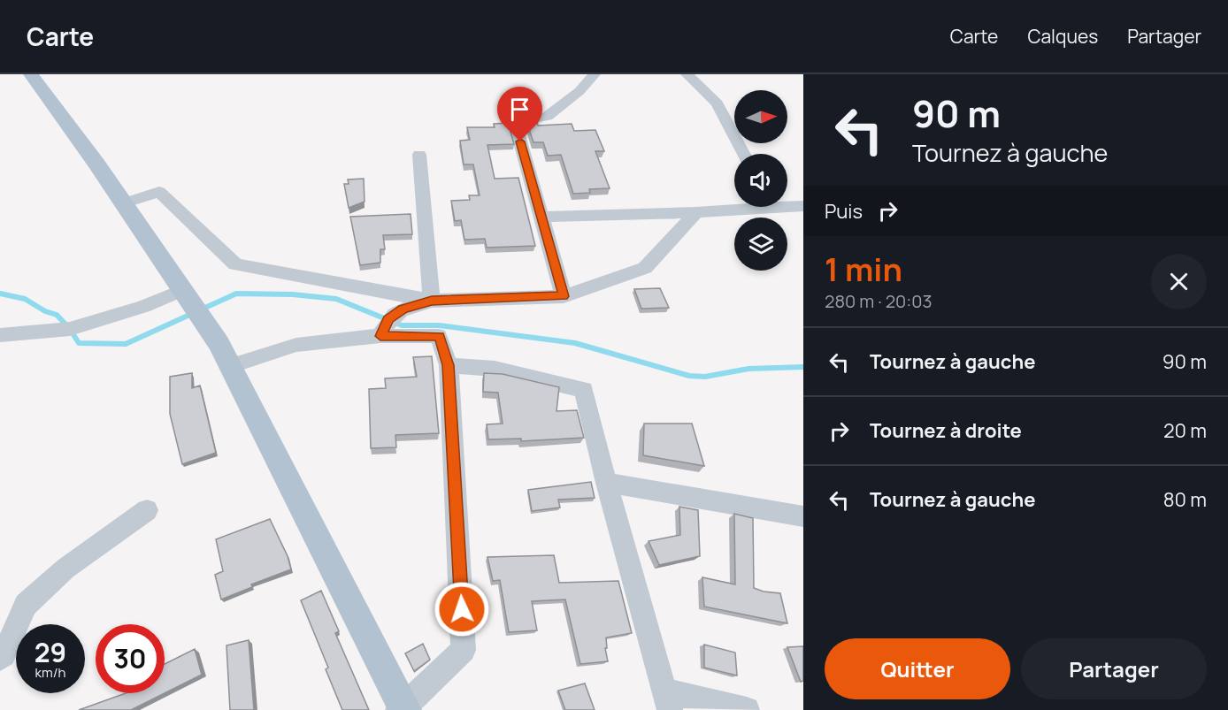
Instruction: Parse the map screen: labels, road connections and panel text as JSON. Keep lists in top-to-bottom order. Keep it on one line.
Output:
{"north":"right","page":{"header":"Carte","nav":["Carte","Calques","Partager"],"turn":["90 m","Tournez à gauche"],"then":"Puis","heading":["1 min","280 m · 20:03"],"list":[{"name":"Tournez à gauche","value":"90 m"},{"name":"Tournez à droite","value":"20 m"},{"name":"Tournez à gauche","value":"80 m"}],"speed":"29 km/h","limit":"30","buttons":["Quitter","Partager"]}}
